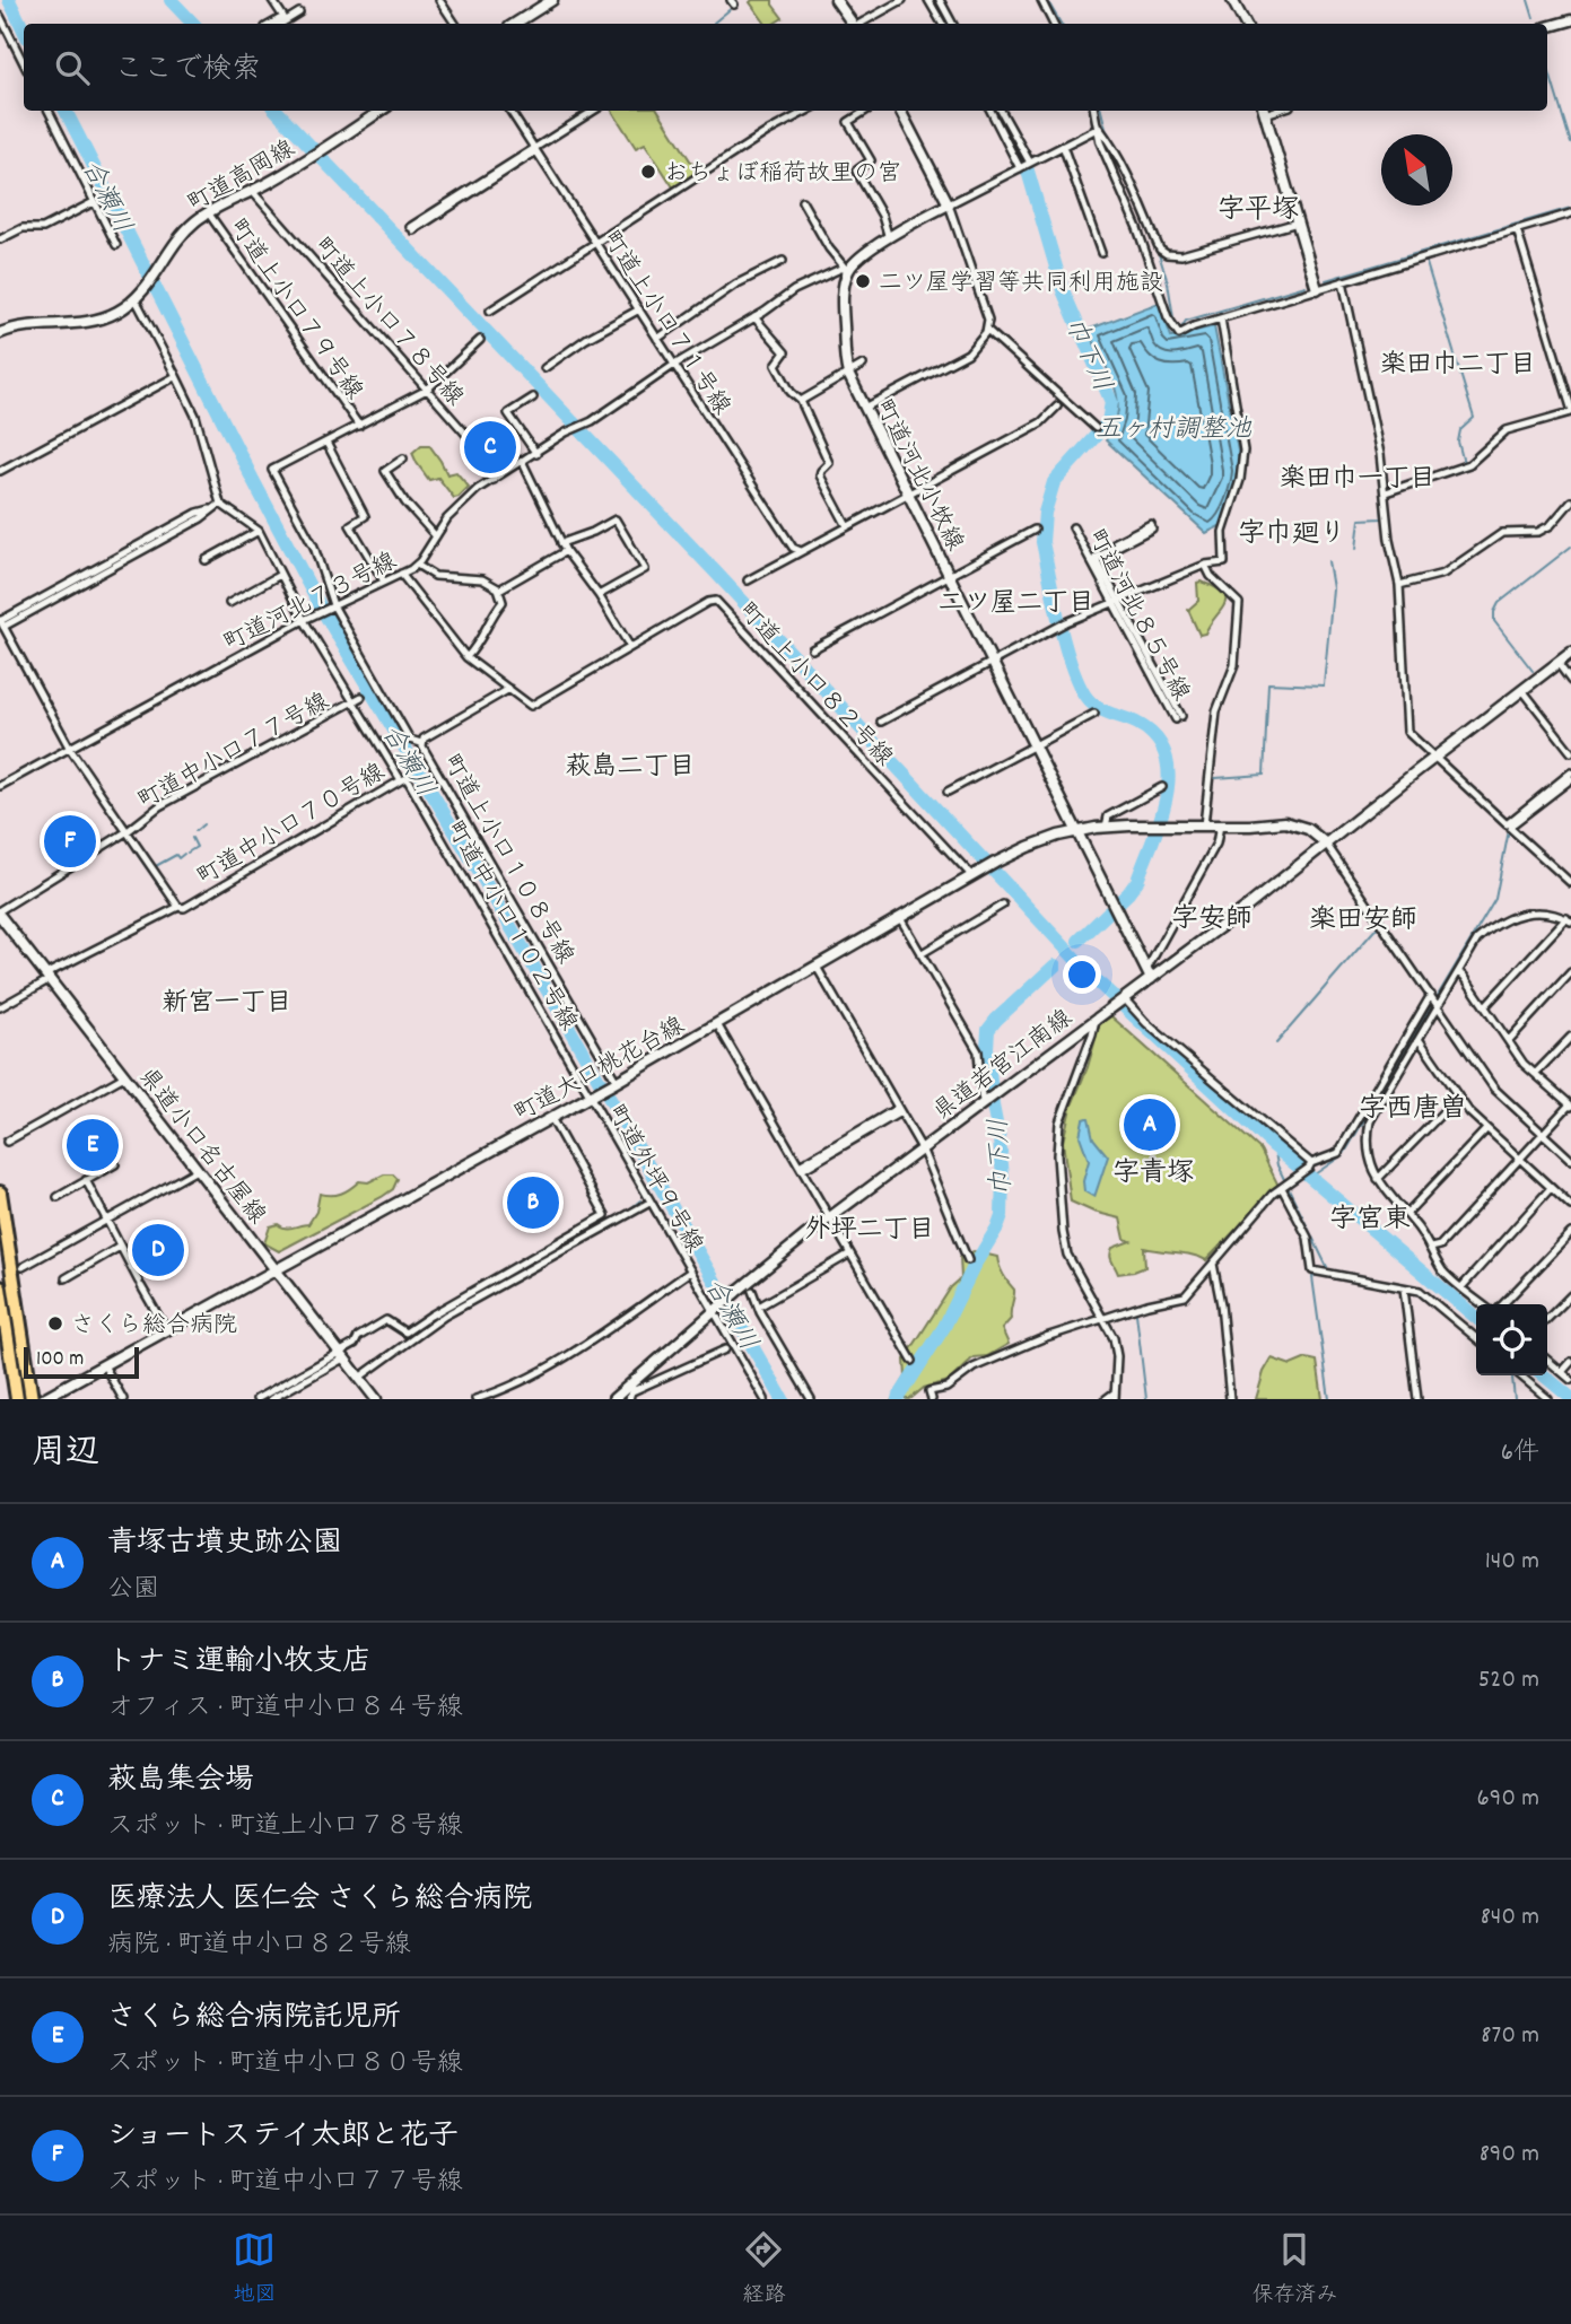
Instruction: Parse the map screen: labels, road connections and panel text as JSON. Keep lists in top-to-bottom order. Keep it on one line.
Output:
{"streets":{"street":["町道高岡線","町道上小口７９号線","町道上小口７８号線","町道上小口７１号線","町道河北小牧線","町道河北７３号線","町道河北８５号線","町道上小口８２号線","町道中小口７７号線","町道中小口７０号線","町道上小口１０８号線","町道中小口１０２号線","県道若宮江南線","町道大口桃花台線","県道小口名古屋線","町道外坪９号線"]},"crossings":[["町道高岡線","町道上小口７９号線"],["町道高岡線","町道上小口７８号線"],["町道上小口７８号線","町道河北７３号線"],["町道上小口７１号線","町道河北７３号線"],["町道河北小牧線","町道河北７３号線"],["町道河北小牧線","県道若宮江南線"],["町道河北小牧線","町道大口桃花台線"],["町道河北７３号線","町道中小口７０号線"],["町道上小口８２号線","町道上小口１０８号線"],["町道上小口８２号線","町道大口桃花台線"],["町道中小口７７号線","町道中小口７０号線"],["町道中小口７７号線","県道小口名古屋線"],["町道中小口７０号線","町道中小口１０２号線"],["町道中小口７０号線","県道小口名古屋線"],["町道上小口１０８号線","町道大口桃花台線"],["町道中小口１０２号線","町道大口桃花台線"],["町道中小口１０２号線","町道外坪９号線"],["県道若宮江南線","町道大口桃花台線"],["県道若宮江南線","町道外坪９号線"],["町道大口桃花台線","県道小口名古屋線"],["町道大口桃花台線","町道外坪９号線"]],"districts":["字平塚","楽田巾二丁目","楽田巾一丁目","字巾廻り","二ツ屋二丁目","萩島二丁目","字安師","楽田安師","新宮一丁目","字西唐曽","字青塚","字宮東","外坪二丁目"],"water":["合瀬川","巾下川","五ヶ村調整池"],"places":["おちょぼ稲荷故里の宮","二ツ屋学習等共同利用施設","さくら総合病院"],"scale_bar":"100 m","north":"top left","page":{"search":"ここで検索","pins":["C","F","A","E","B","D"],"scale":"100 m","heading":["周辺","6件"],"list":[{"mark":"A","name":"青塚古墳史跡公園","note":"公園","value":"140 m"},{"mark":"B","name":"トナミ運輸小牧支店","note":"オフィス · 町道中小口８４号線","value":"520 m"},{"mark":"C","name":"萩島集会場","note":"スポット · 町道上小口７８号線","value":"690 m"},{"mark":"D","name":"医療法人 医仁会 さくら総合病院","note":"病院 · 町道中小口８２号線","value":"840 m"},{"mark":"E","name":"さくら総合病院託児所","note":"スポット · 町道中小口８０号線","value":"870 m"},{"mark":"F","name":"ショートステイ太郎と花子","note":"スポット · 町道中小口７７号線","value":"890 m"}],"nav":["地図","経路","保存済み"]}}
